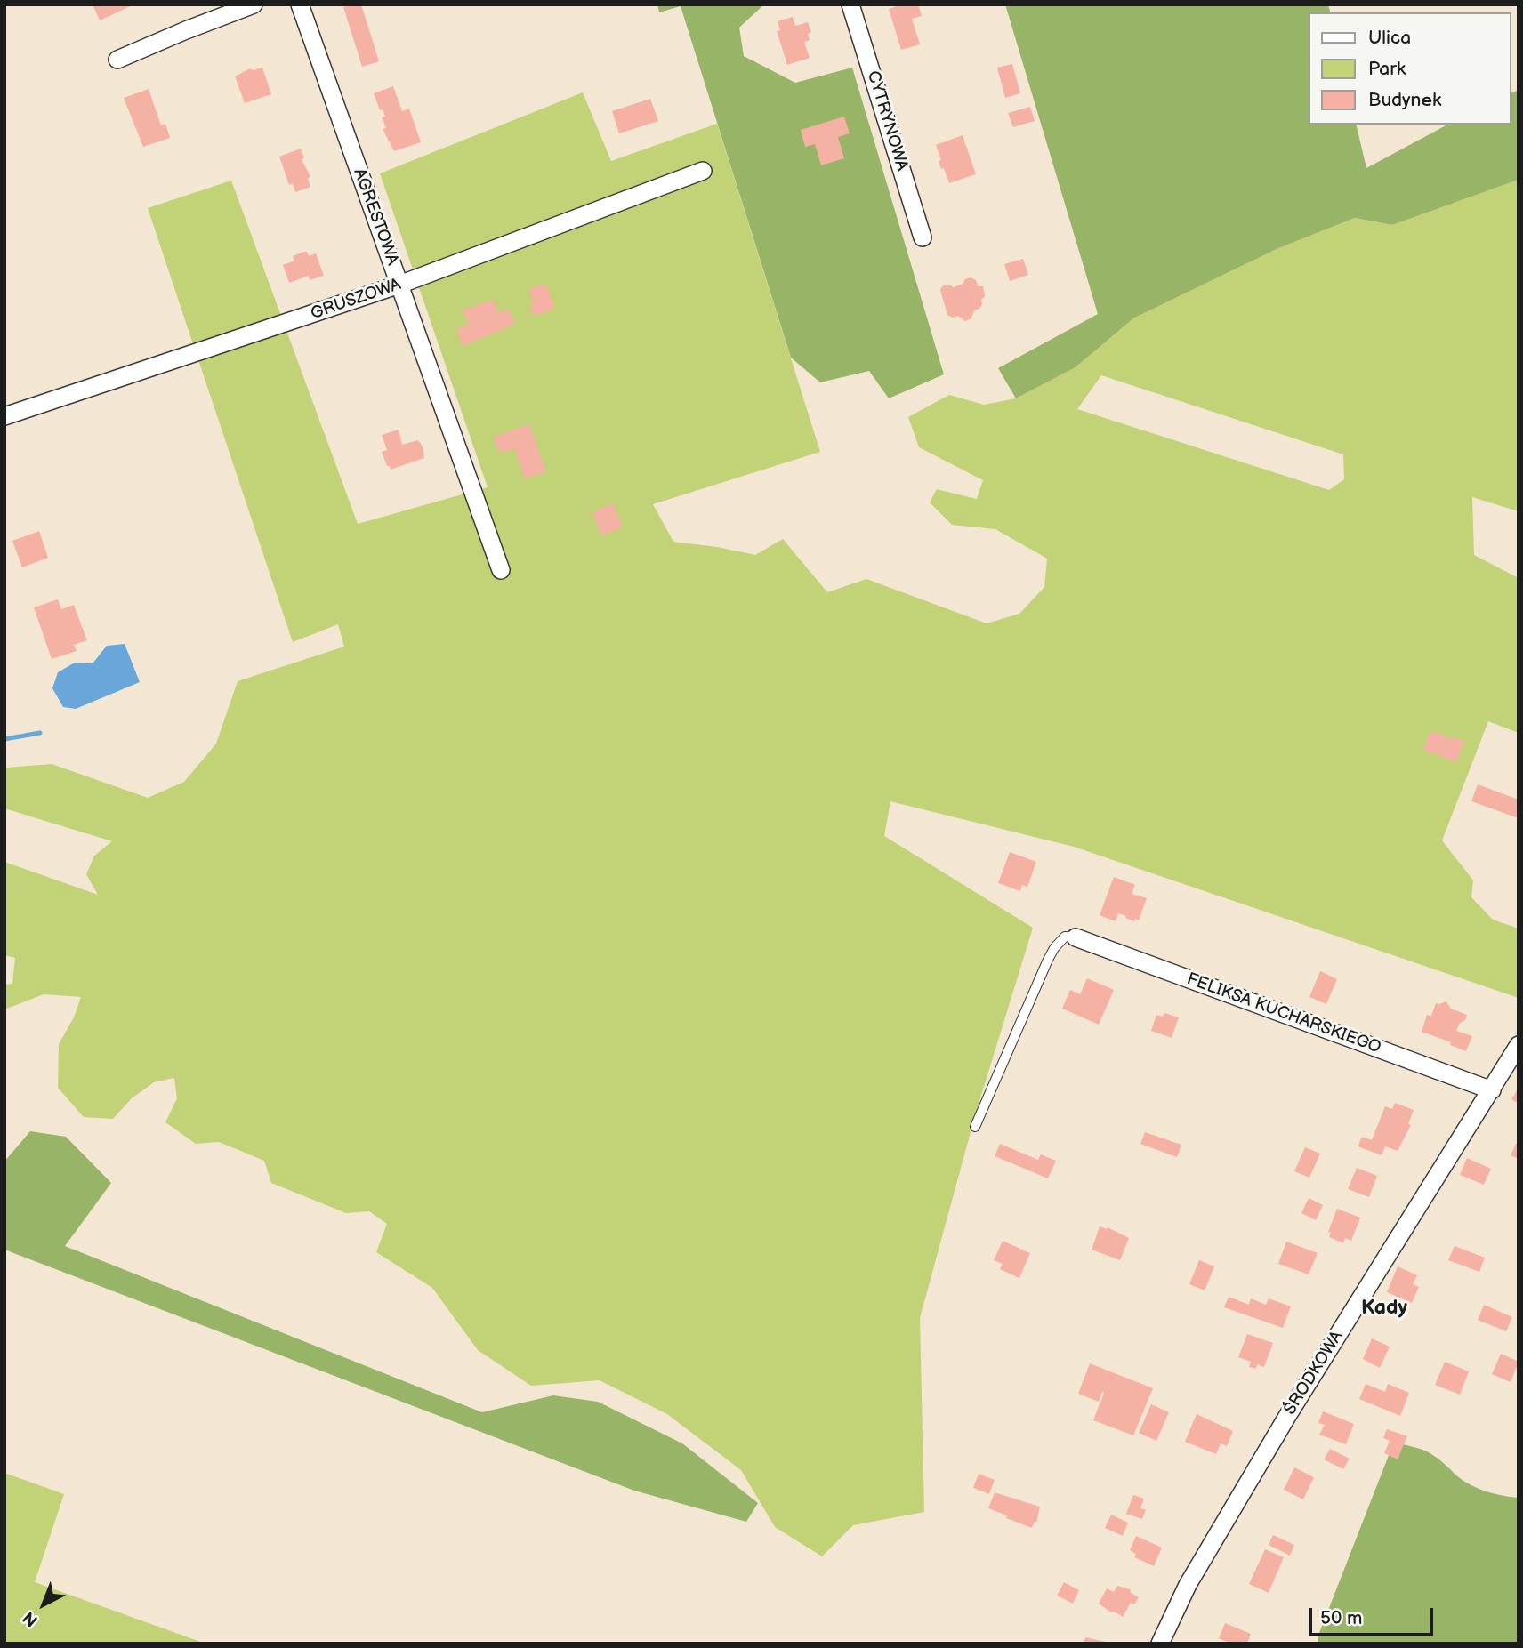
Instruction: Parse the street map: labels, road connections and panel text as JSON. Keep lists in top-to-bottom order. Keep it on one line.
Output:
{"streets":{"street":["CYTRYNOWA","AGRESTOWA","GRUSZOWA","FELIKSA KUCHARSKIEGO","ŚRODKOWA"]},"crossings":[["AGRESTOWA","GRUSZOWA"],["FELIKSA KUCHARSKIEGO","ŚRODKOWA"]],"districts":["Kady"],"legend":["Ulica","Park","Budynek"],"scale_bar":"50 m","north":"bottom left"}
